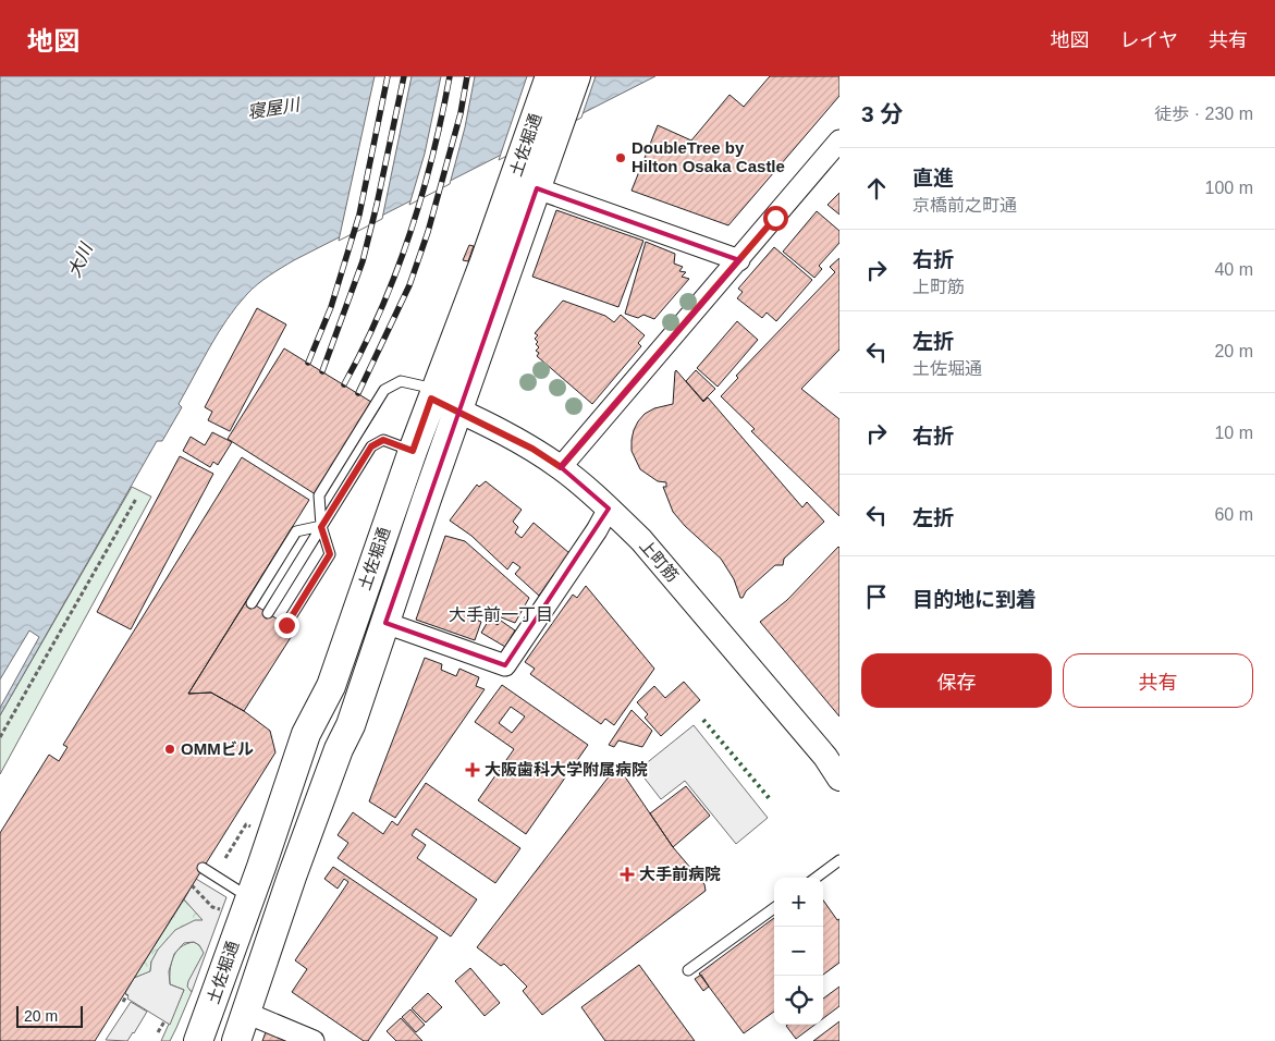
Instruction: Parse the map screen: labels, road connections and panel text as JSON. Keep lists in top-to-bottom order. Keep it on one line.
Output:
{"streets":{"main road":["土佐堀通"],"street":["上町筋"]},"crossings":[["土佐堀通","上町筋"]],"districts":["大手前一丁目"],"water":["寝屋川","大川"],"places":{"other":["DoubleTree by Hilton Osaka Castle","OMMビル"],"health":["大阪歯科大学附属病院","大手前病院"]},"scale_bar":"20 m","page":{"header":"地図","nav":["地図","レイヤ","共有"],"heading":["3 分","徒歩 · 230 m"],"list":[["直進","京橋前之町通","100 m"],["右折","上町筋","40 m"],["左折","土佐堀通","20 m"],["右折","10 m"],["左折","60 m"],"目的地に到着"],"buttons":["保存","共有"],"map_buttons":["+","−"],"scale":"20 m"}}
